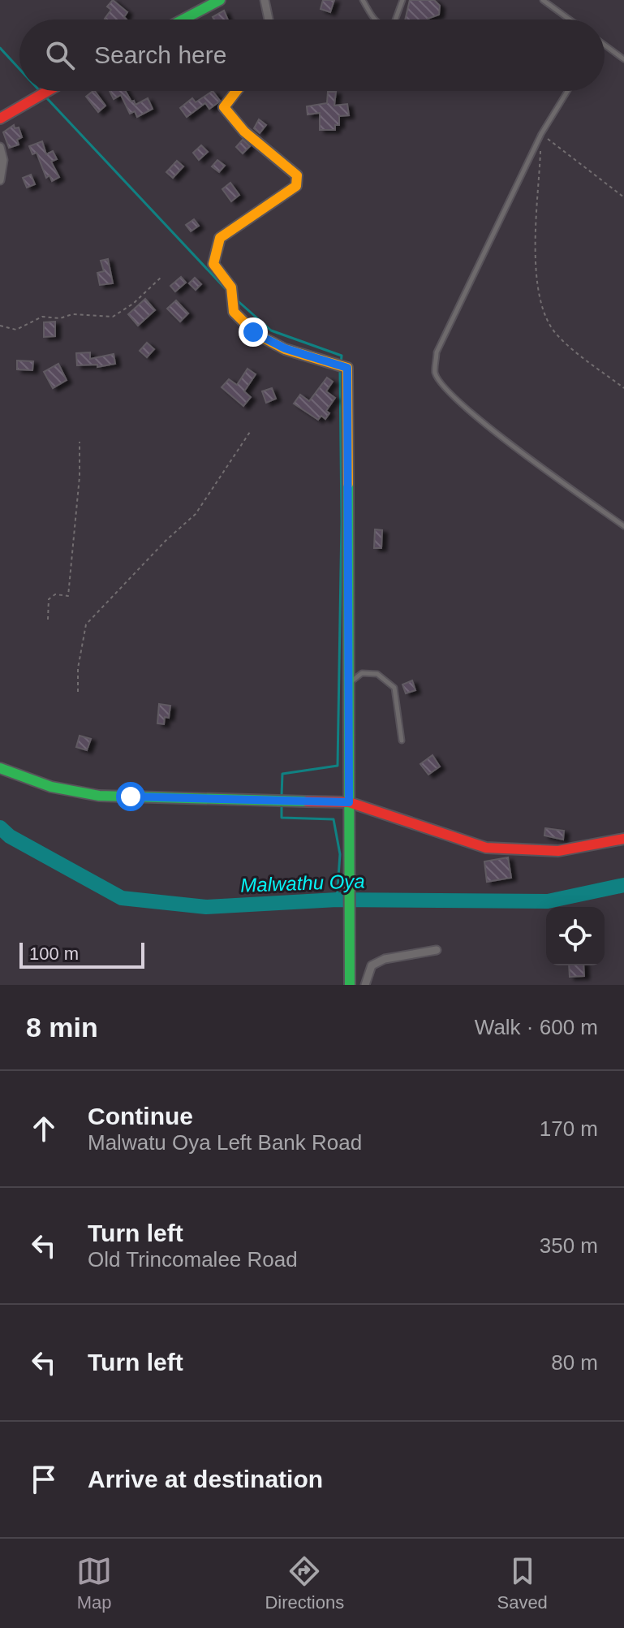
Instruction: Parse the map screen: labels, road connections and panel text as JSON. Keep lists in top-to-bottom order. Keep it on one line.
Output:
{"water":["Malwathu Oya"],"scale_bar":"100 m","page":{"search":"Search here","scale":"100 m","heading":["8 min","Walk · 600 m"],"list":[["Continue","Malwatu Oya Left Bank Road","170 m"],["Turn left","Old Trincomalee Road","350 m"],["Turn left","80 m"],"Arrive at destination"],"nav":["Map","Directions","Saved"]}}
